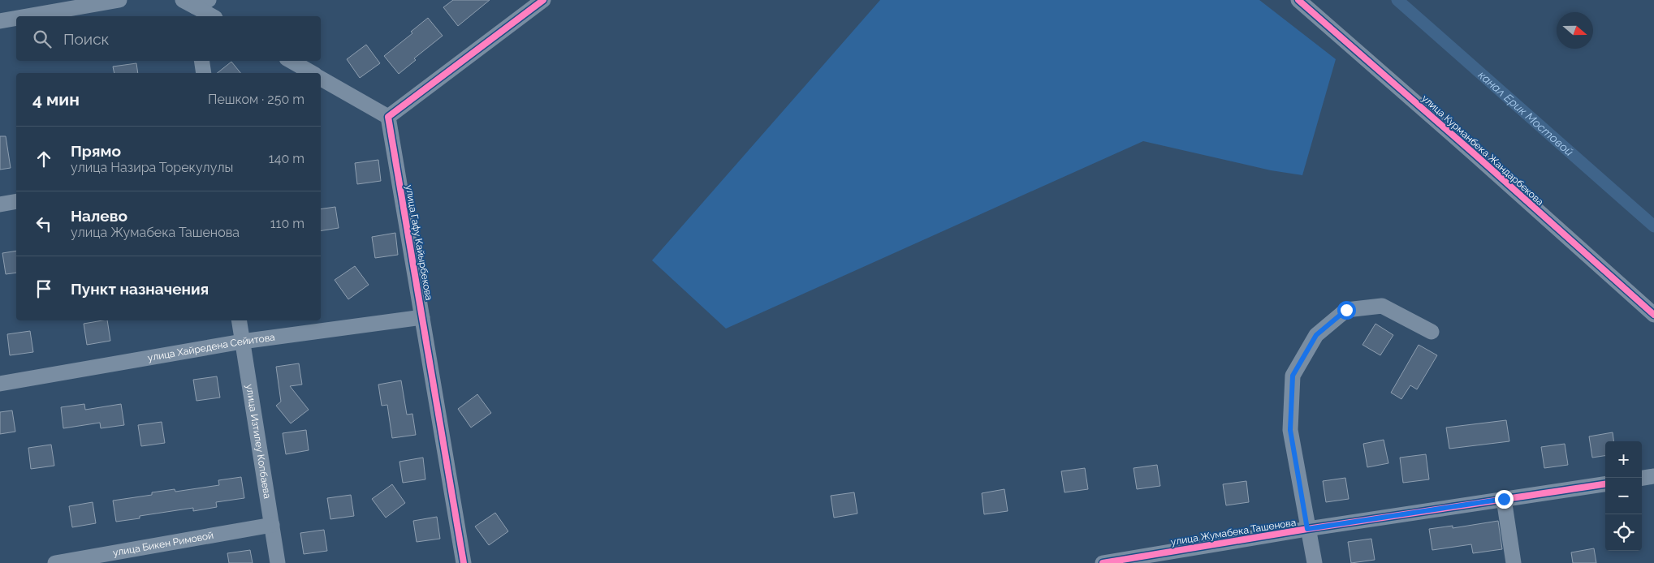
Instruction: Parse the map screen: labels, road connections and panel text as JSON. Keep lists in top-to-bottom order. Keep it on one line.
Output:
{"streets":{"street":["улица Курманбека Жандарбекова","улица Гафу Кайырбекова","улица Хайредена Сейитова","улица Изтилеу Копбаева","улица Жумабека Ташенова","улица Бикен Римовой"]},"crossings":[["улица Гафу Кайырбекова","улица Хайредена Сейитова"],["улица Хайредена Сейитова","улица Изтилеу Копбаева"],["улица Изтилеу Копбаева","улица Бикен Римовой"]],"water":["канал Ерик Мостовой"],"north":"right","page":{"search":"Поиск","heading":["4 мин","Пешком · 250 m"],"list":[["Прямо","улица Назира Торекулулы","140 m"],["Налево","улица Жумабека Ташенова","110 m"],"Пункт назначения"],"map_buttons":["+","−"]}}
